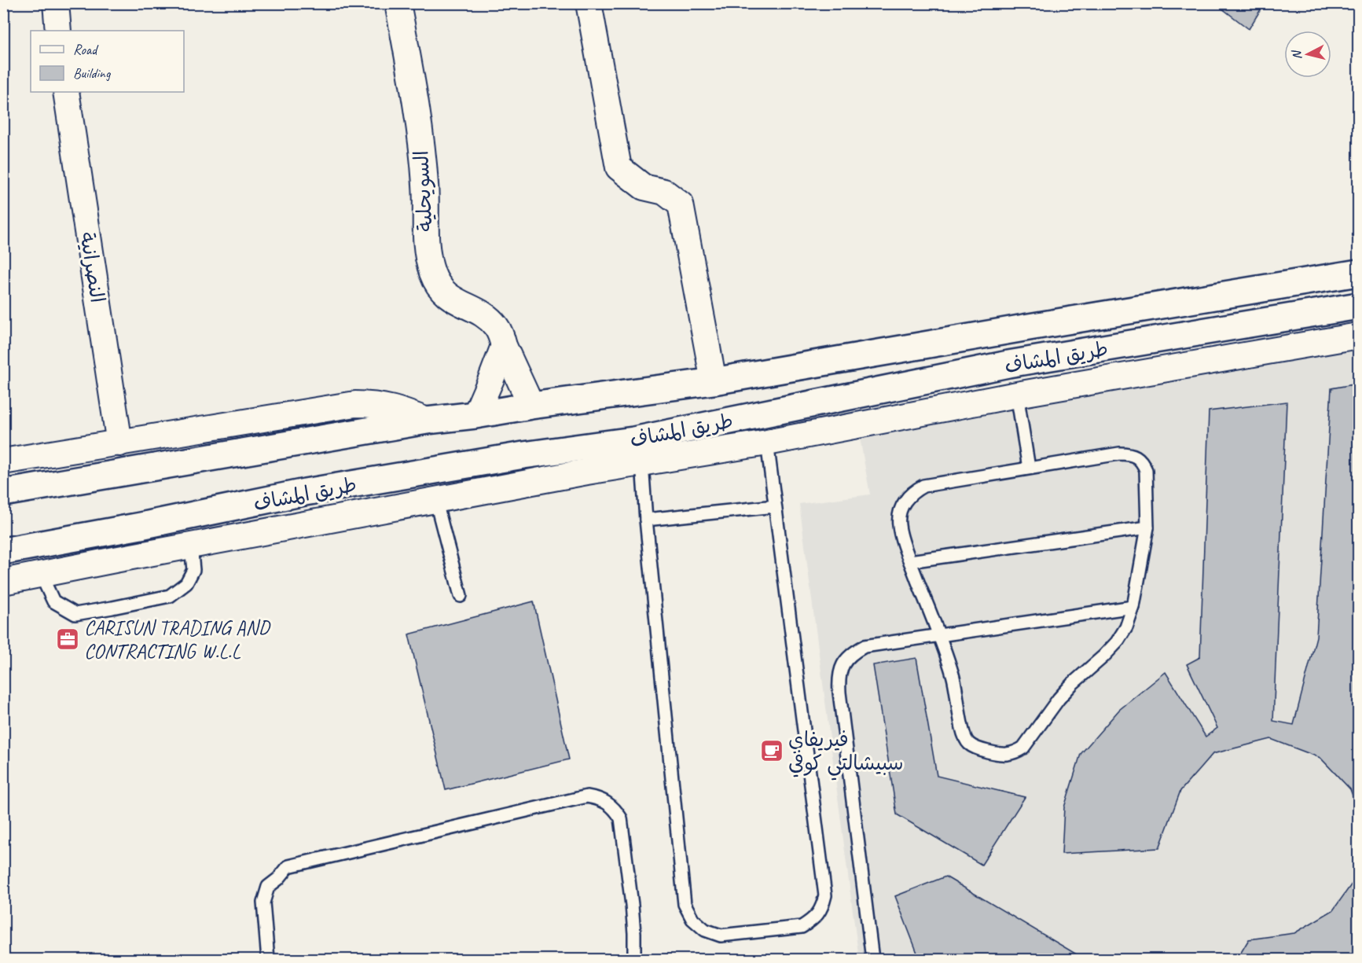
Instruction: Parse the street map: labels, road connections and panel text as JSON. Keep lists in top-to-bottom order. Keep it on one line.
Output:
{"streets":{"street":["السويحلية","النصرانية","طريق المشاف"]},"crossings":[["السويحلية","طريق المشاف"]],"places":{"office":["CARISUN TRADING AND CONTRACTING W.L.L"],"cafe":["فيريفاي سبيشالتي كوفي"]},"legend":["Road","Building"],"north":"left"}
